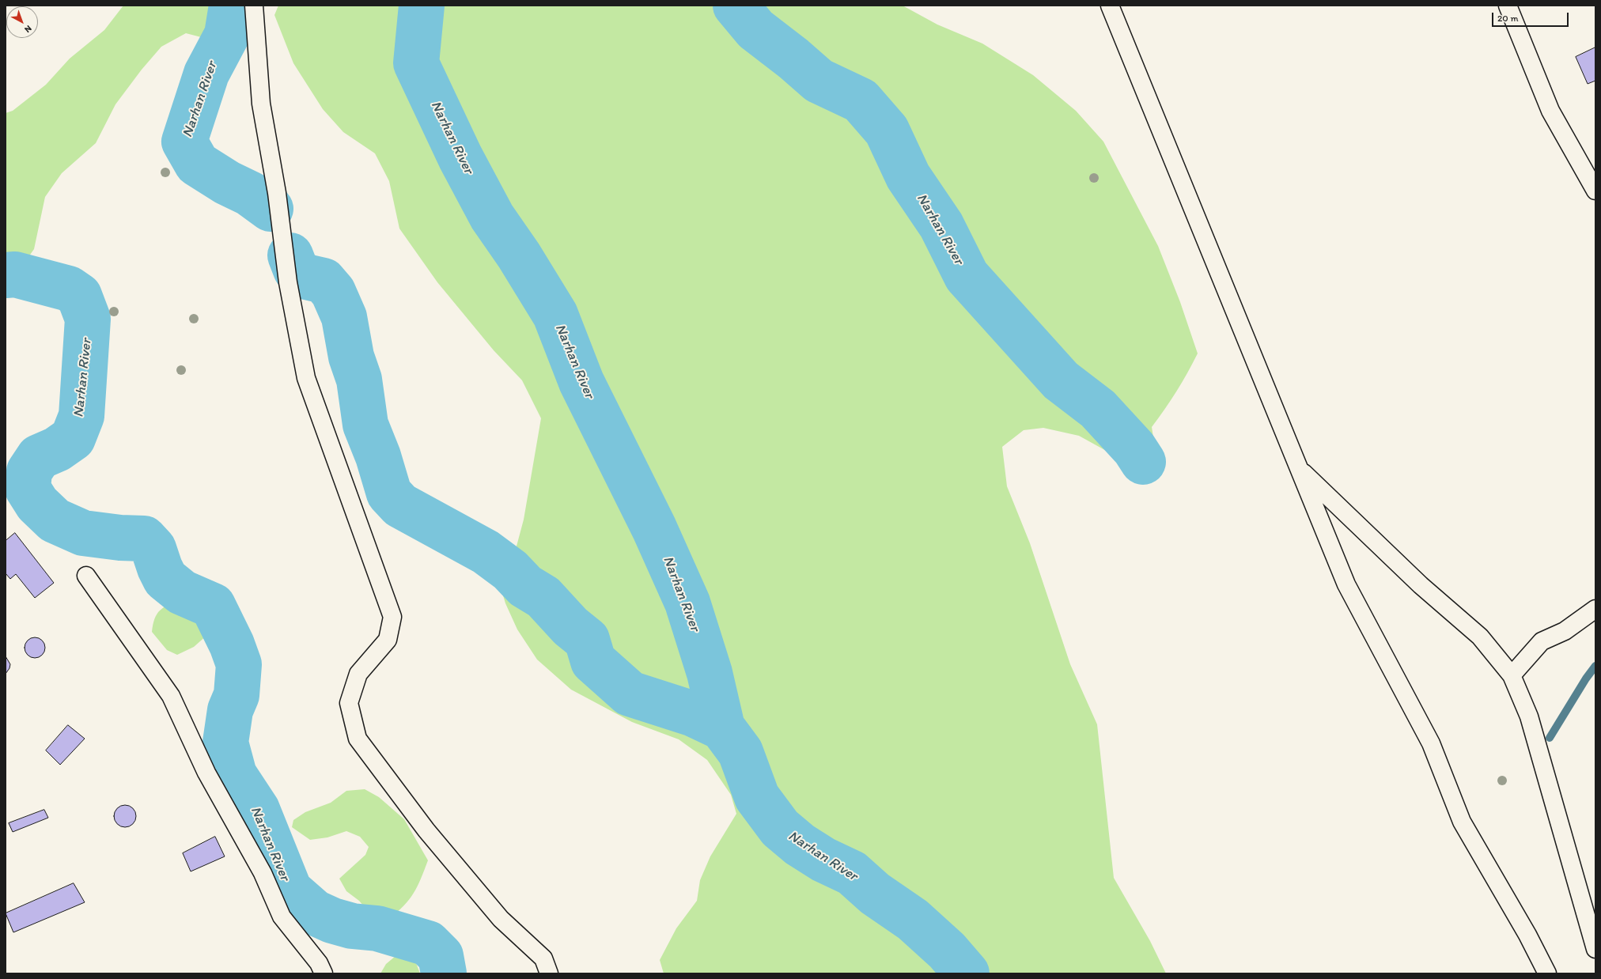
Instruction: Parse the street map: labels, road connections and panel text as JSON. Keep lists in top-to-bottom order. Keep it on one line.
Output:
{"water":["Narhan River"],"scale_bar":"20 m","north":"bottom right"}
